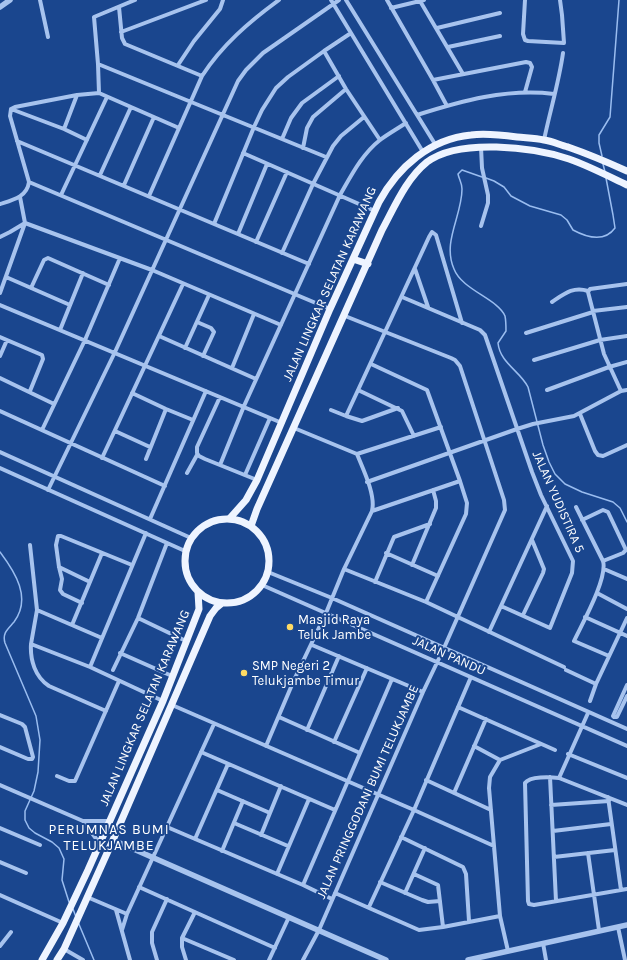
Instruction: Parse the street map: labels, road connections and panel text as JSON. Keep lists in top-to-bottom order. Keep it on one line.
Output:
{"streets":{"main road":["JALAN LINGKAR SELATAN KARAWANG"],"street":["JALAN YUDISTIRA 5","JALAN PANDU","JALAN PRINGGODANI BUMI TELUKJAMBE"]},"crossings":[["JALAN LINGKAR SELATAN KARAWANG","JALAN PANDU"],["JALAN LINGKAR SELATAN KARAWANG","JALAN PRINGGODANI BUMI TELUKJAMBE"],["JALAN PANDU","JALAN PRINGGODANI BUMI TELUKJAMBE"]],"districts":["PERUMNAS BUMI TELUKJAMBE"],"places":["Masjid Raya Teluk Jambe","SMP Negeri 2 Telukjambe Timur"]}
